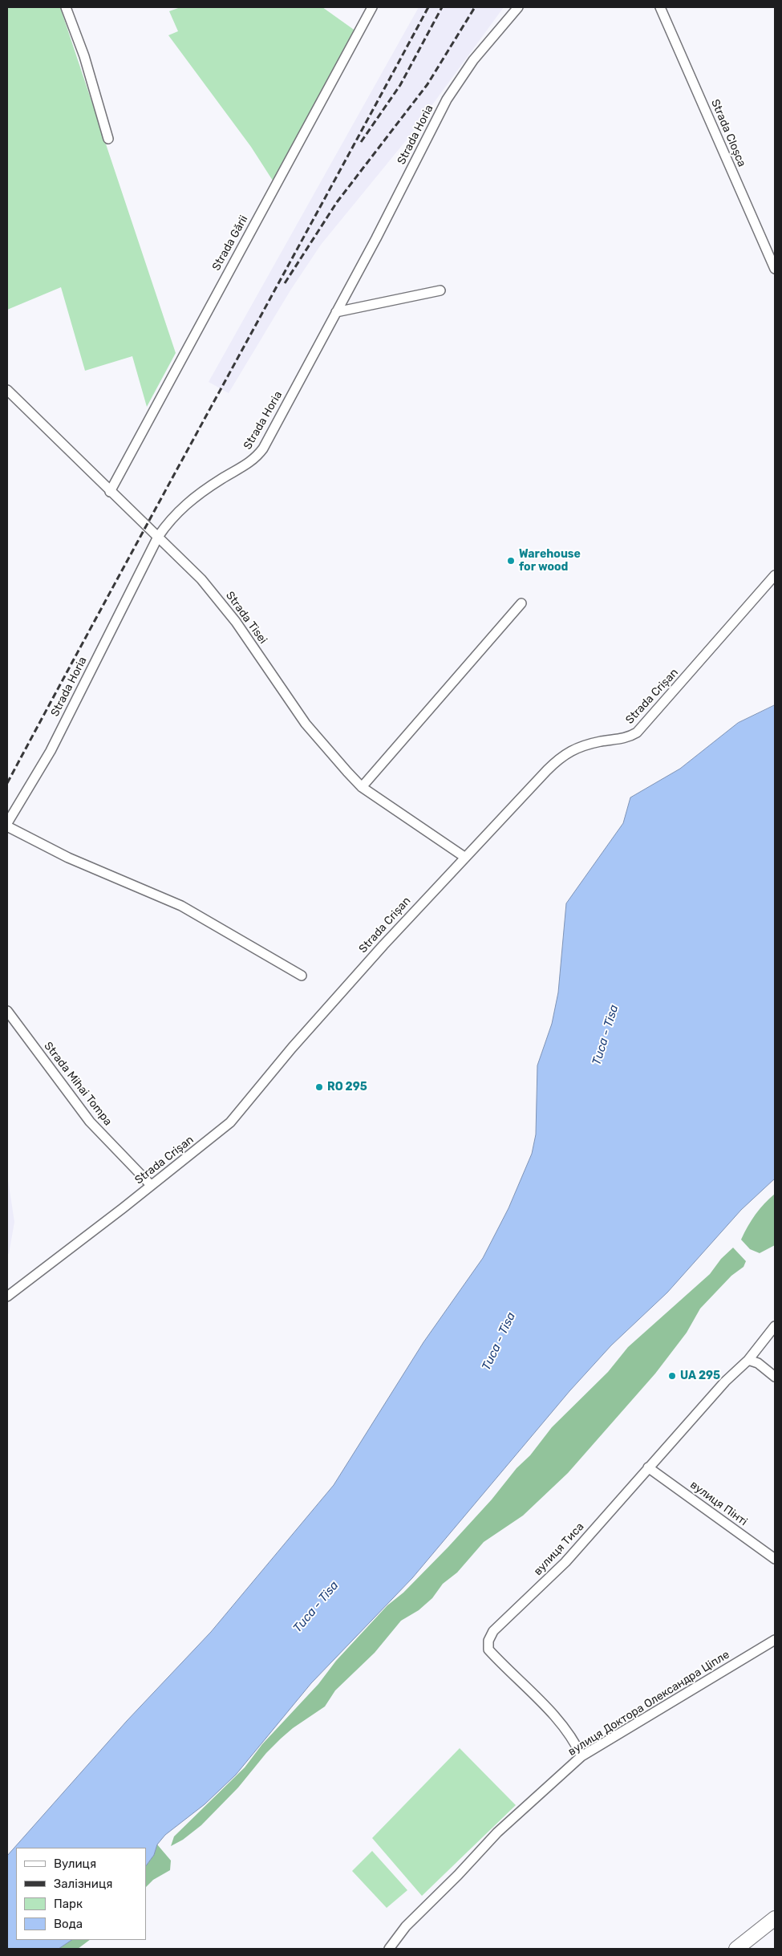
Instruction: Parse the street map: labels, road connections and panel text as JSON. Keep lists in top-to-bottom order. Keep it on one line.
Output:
{"streets":{"street":["Strada Cloșca","Strada Horia","Strada Gării","Strada Tisei","Strada Crișan","Strada Mihai Tompa","вулиця Пінті","вулиця Тиса","вулиця Доктора Олександра Ціпле"]},"crossings":[["Strada Horia","Strada Tisei"],["Strada Gării","Strada Tisei"],["Strada Tisei","Strada Crișan"],["Strada Crișan","Strada Mihai Tompa"],["вулиця Пінті","вулиця Тиса"],["вулиця Тиса","вулиця Доктора Олександра Ціпле"]],"water":["Тиса - Tisa"],"places":["Warehouse for wood","RO 295","UA 295"],"legend":["Вулиця","Залізниця","Парк","Вода"]}
